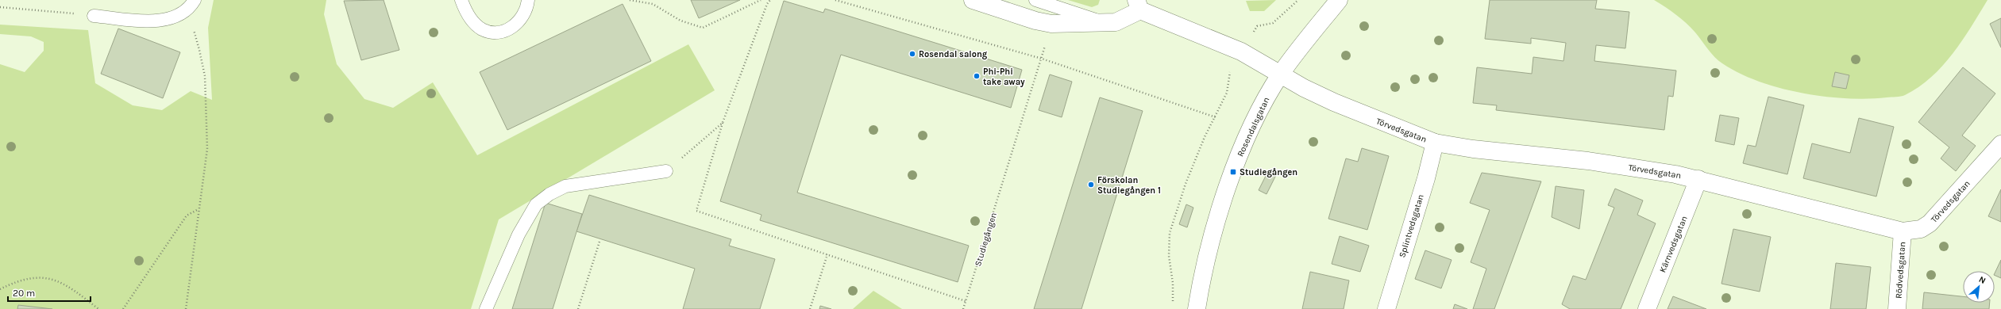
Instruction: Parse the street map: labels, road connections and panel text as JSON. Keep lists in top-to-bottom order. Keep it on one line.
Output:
{"streets":{"street":["Rosendalsgatan","Törvedsgatan","Splintvedsgatan","Kärnvedsgatan","Rödvedsgatan"],"path":["Studiegången"]},"crossings":[["Rosendalsgatan","Törvedsgatan"],["Törvedsgatan","Splintvedsgatan"],["Törvedsgatan","Kärnvedsgatan"],["Törvedsgatan","Rödvedsgatan"]],"places":{"other":["Rosendal salong","Phi-Phi take away","Förskolan Studiegången 1"],"transit":["Studiegången"]},"scale_bar":"20 m","north":"top right"}
